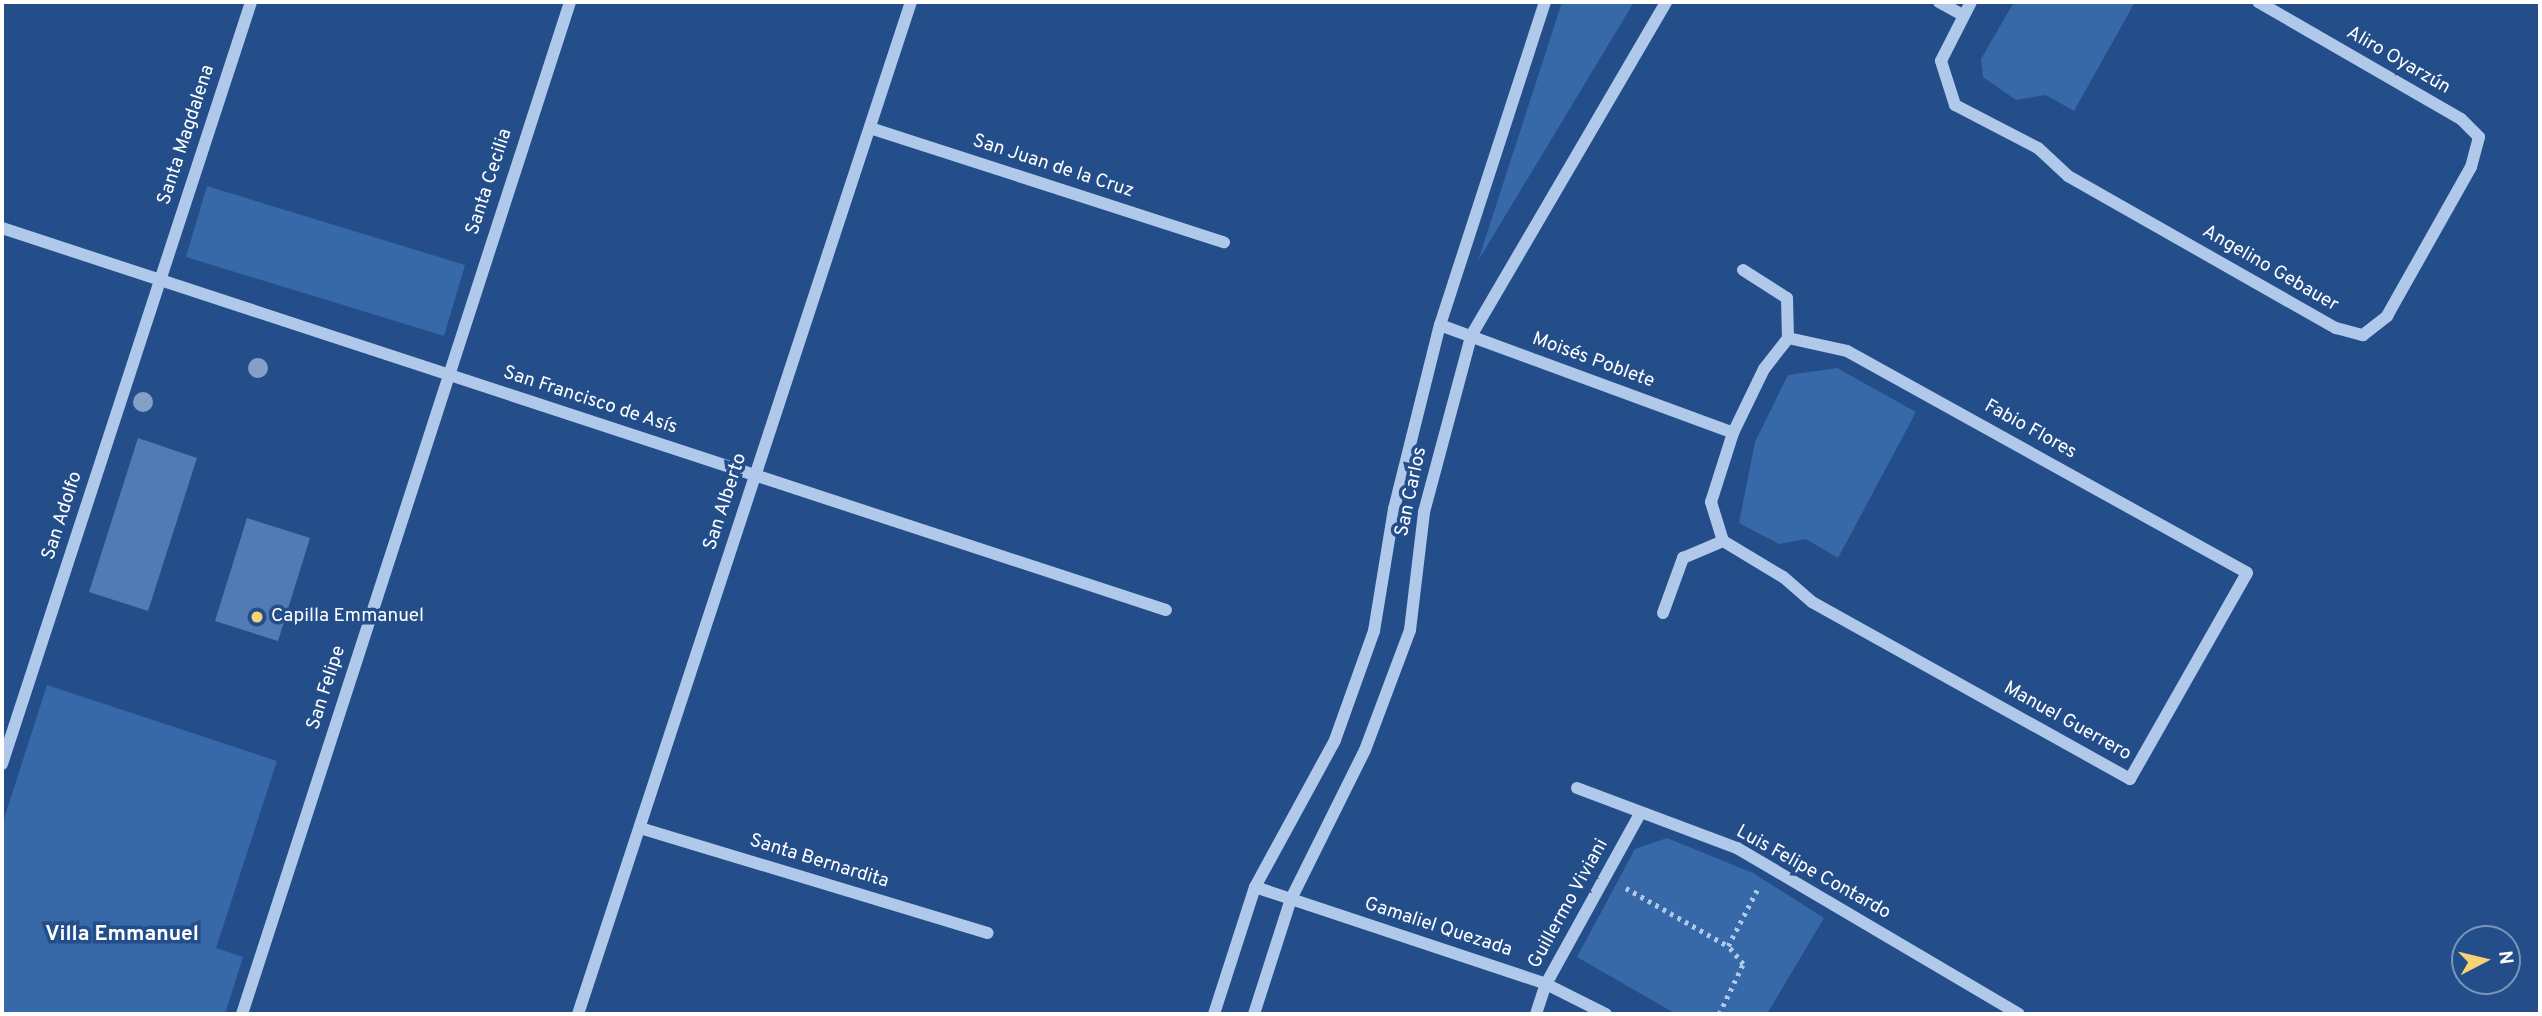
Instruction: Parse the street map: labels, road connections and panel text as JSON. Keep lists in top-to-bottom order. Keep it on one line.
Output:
{"streets":{"street":["Aliro Oyarzún","Santa Magdalena","San Juan de la Cruz","Santa Cecilia","Angelino Gebauer","Moisés Poblete","San Francisco de Asís","Fabio Flores","San Carlos","San Alberto","San Adolfo","San Felipe","Manuel Guerrero","Santa Bernardita","Luis Felipe Contardo","Guillermo Viviani","Gamaliel Quezada"]},"crossings":[["Aliro Oyarzún","Angelino Gebauer"],["Santa Magdalena","San Francisco de Asís"],["Santa Magdalena","San Adolfo"],["San Juan de la Cruz","San Alberto"],["Santa Cecilia","San Francisco de Asís"],["Santa Cecilia","San Felipe"],["Moisés Poblete","San Carlos"],["San Francisco de Asís","San Alberto"],["San Francisco de Asís","San Adolfo"],["San Francisco de Asís","San Felipe"],["Fabio Flores","Manuel Guerrero"],["San Carlos","Gamaliel Quezada"],["San Alberto","Santa Bernardita"],["Luis Felipe Contardo","Guillermo Viviani"],["Guillermo Viviani","Gamaliel Quezada"]],"districts":["Villa Emmanuel"],"places":["Capilla Emmanuel"],"north":"right"}
